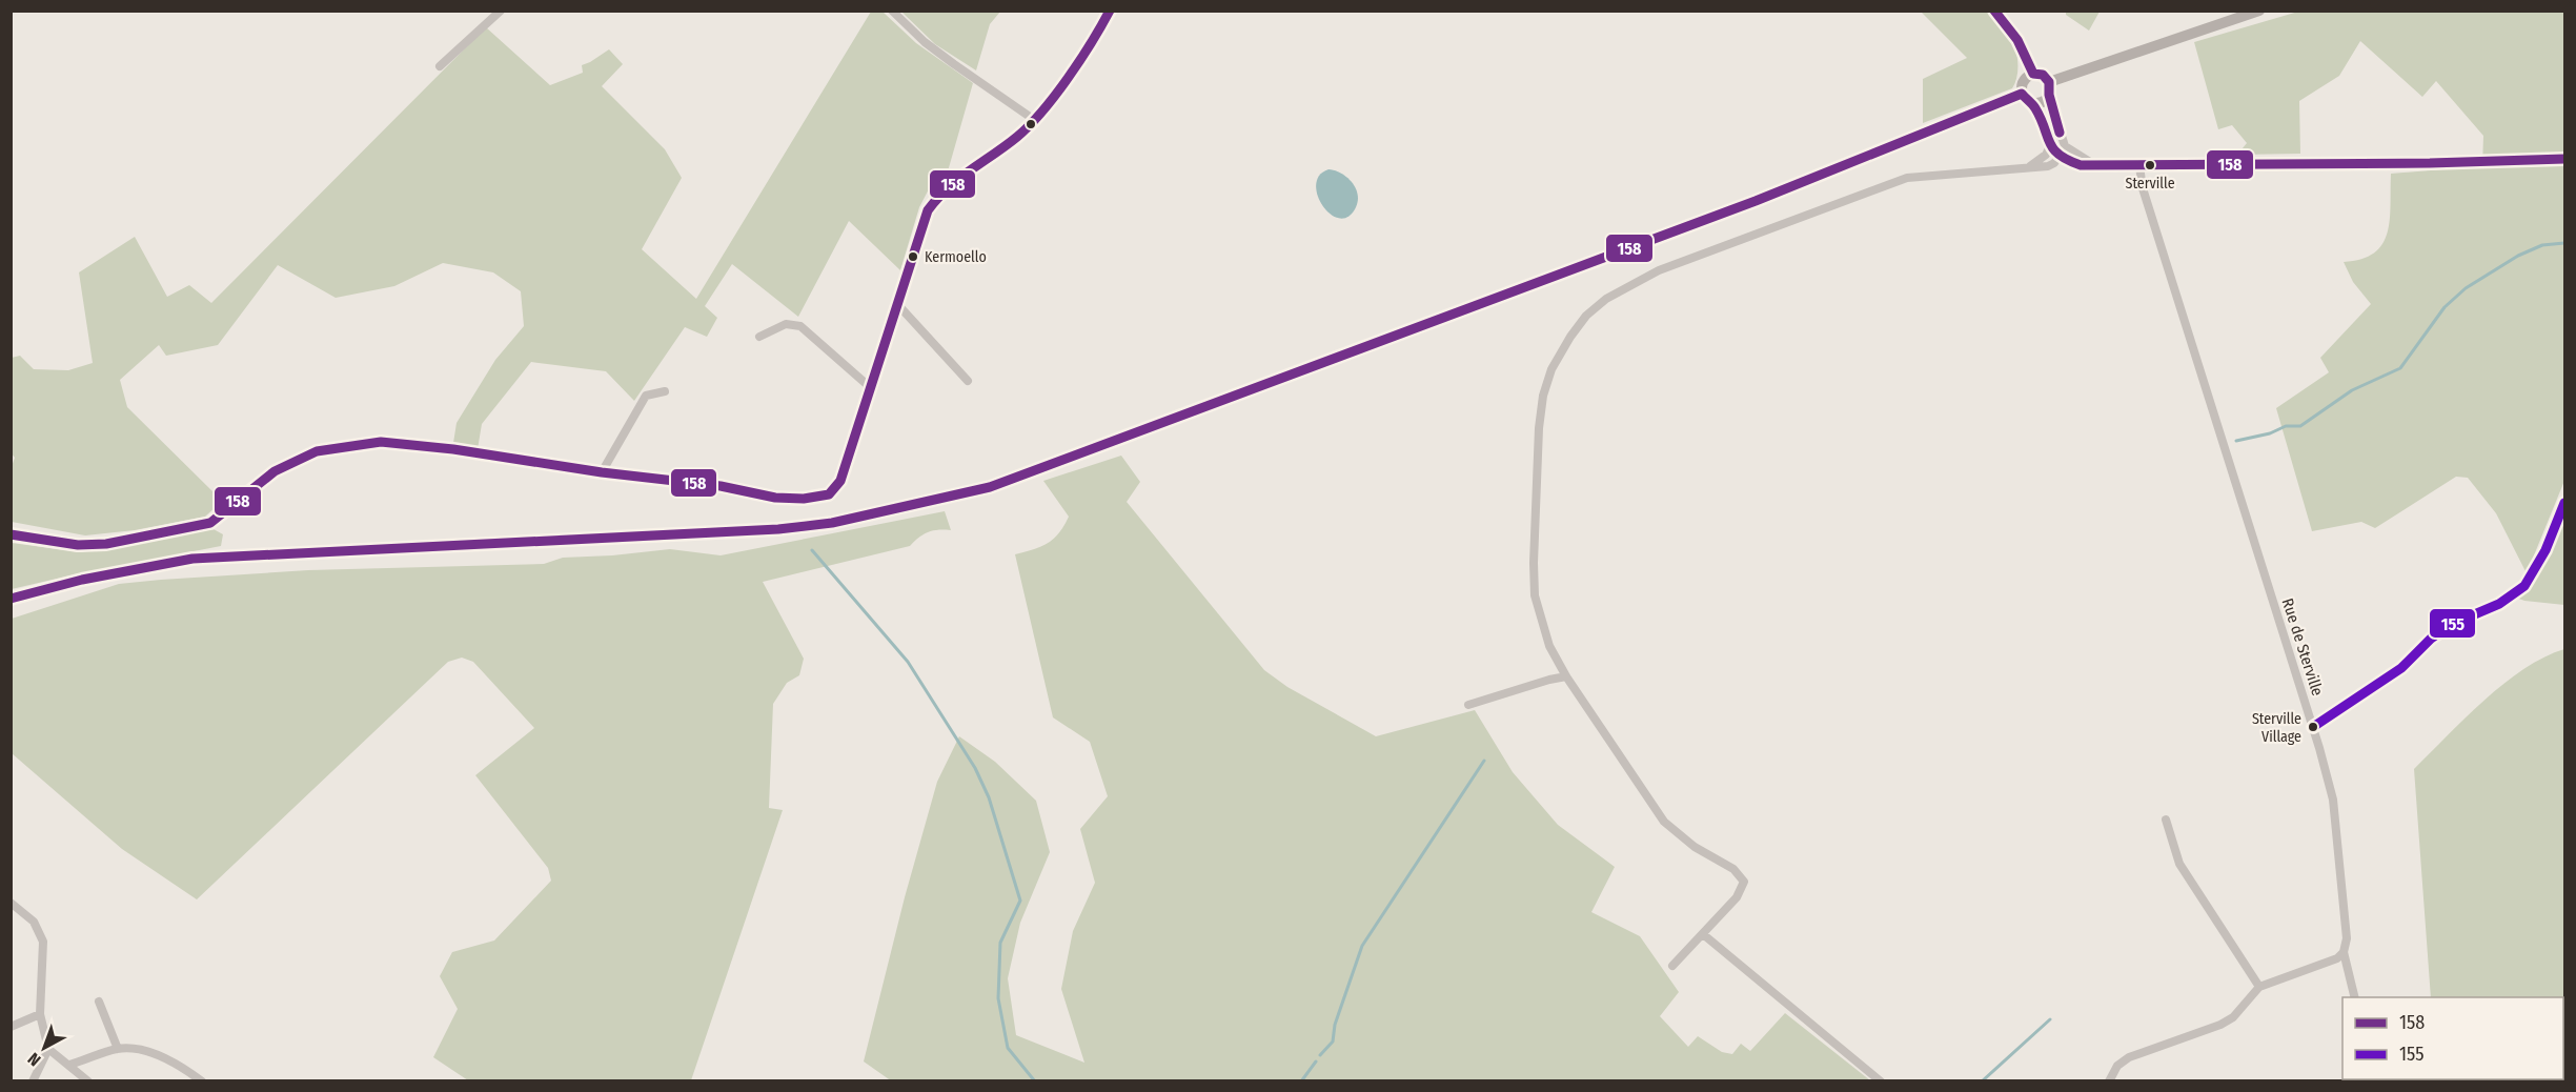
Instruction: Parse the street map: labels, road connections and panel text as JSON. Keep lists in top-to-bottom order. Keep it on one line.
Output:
{"streets":{"street":["Rue de Sterville"]},"places":["Sterville","Kermoello","Sterville Village"],"lines":["transit line 158","transit line 155"],"legend":["158","155"],"north":"bottom left"}
